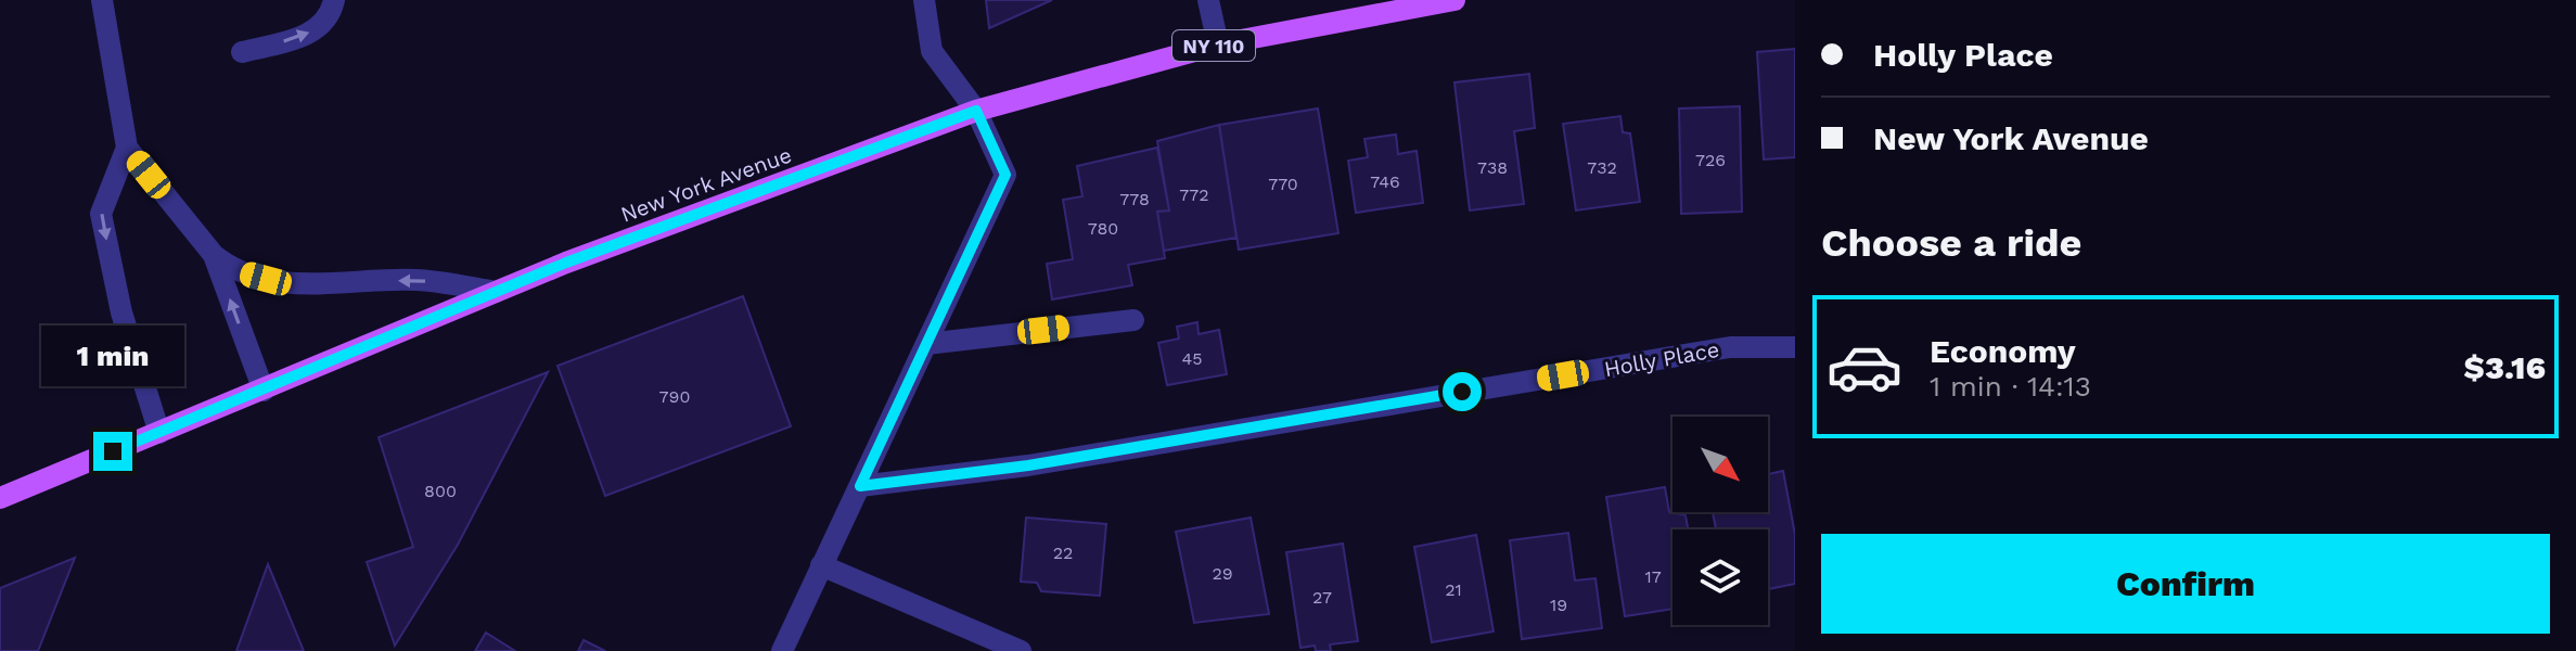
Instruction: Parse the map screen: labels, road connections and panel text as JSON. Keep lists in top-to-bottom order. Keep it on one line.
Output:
{"streets":{"main road":["NY 110","New York Avenue"],"street":["Holly Place"]},"house_numbers":["726","738","732","746","770","772","778","780","45","790","800","22","29","17","21","27","19"],"north":"bottom right","page":{"banner":["Holly Place","New York Avenue"],"heading":"Choose a ride","list":[{"name":"Economy","note":"1 min · 14:13","value":"$3.16"}],"bubble":"1 min","buttons":"Confirm"}}
